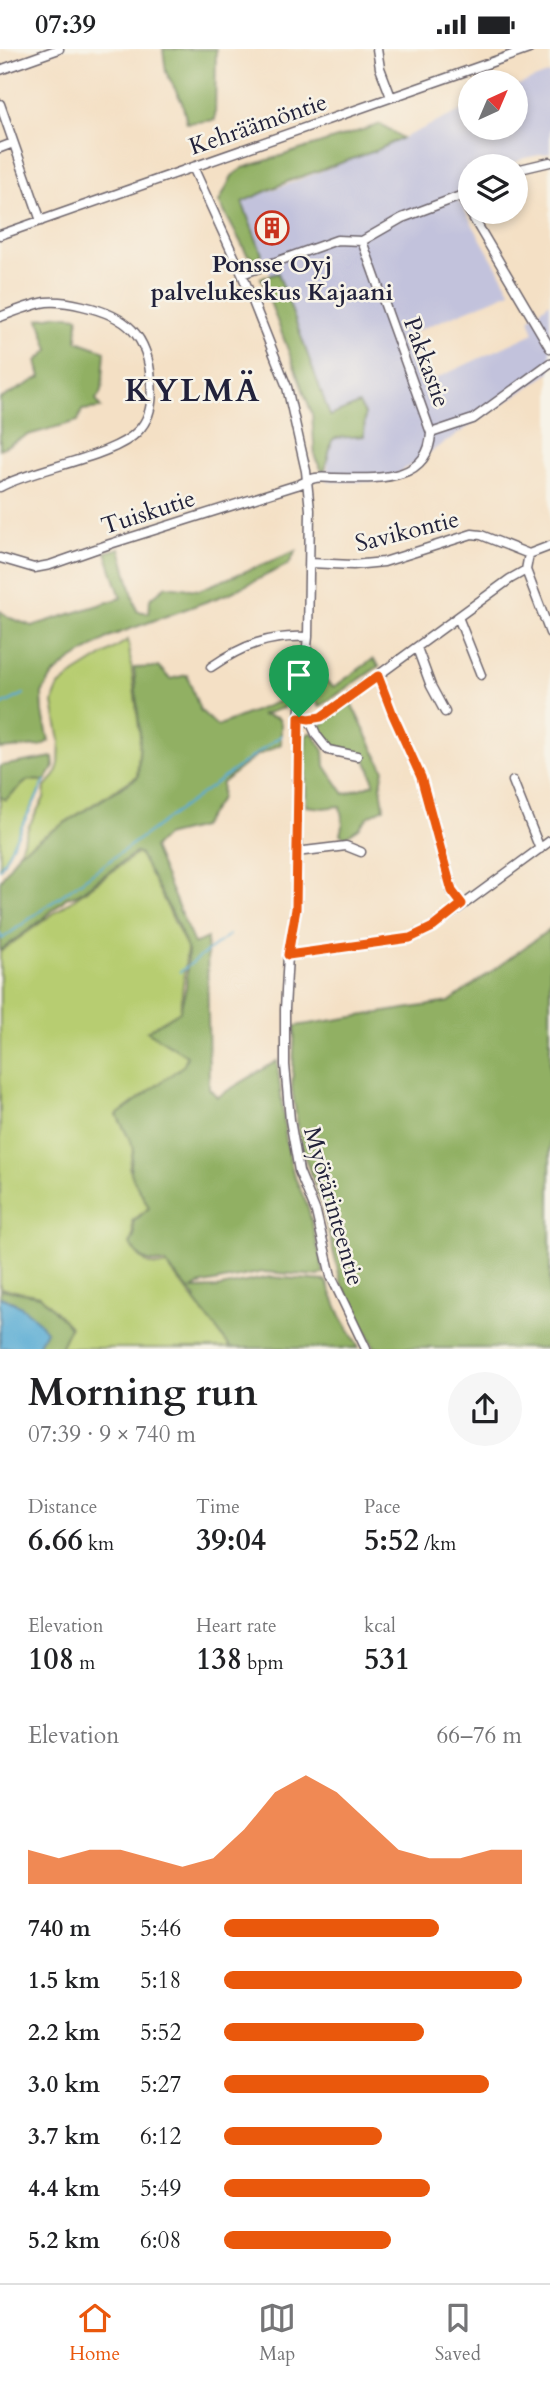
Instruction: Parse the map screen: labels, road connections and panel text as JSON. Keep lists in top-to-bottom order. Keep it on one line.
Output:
{"streets":{"street":["Kehräämöntie","Pakkastie","Tuiskutie","Savikontie","Myötärinteentie"]},"crossings":[["Kehräämöntie","Myötärinteentie"],["Pakkastie","Tuiskutie"],["Pakkastie","Myötärinteentie"],["Tuiskutie","Myötärinteentie"],["Savikontie","Myötärinteentie"]],"districts":["KYLMÄ"],"places":{"building":["Ponsse Oyj palvelukeskus Kajaani"]},"north":"top right","page":{"status":"07:39","heading":["Morning run","07:39 · 9 × 740 m"],"stats":[["Distance","6.66 km"],["Time","39:04"],["Pace","5:52 /km"],["Elevation","108 m"],["Heart rate","138 bpm"],["kcal","531"]],"chart":["Elevation","66–76 m"],"list":[{"name":"740 m","note":"5:46"},{"name":"1.5 km","note":"5:18"},{"name":"2.2 km","note":"5:52"},{"name":"3.0 km","note":"5:27"},{"name":"3.7 km","note":"6:12"},{"name":"4.4 km","note":"5:49"},{"name":"5.2 km","note":"6:08"}],"tabs":["Home","Map","Saved"]}}
